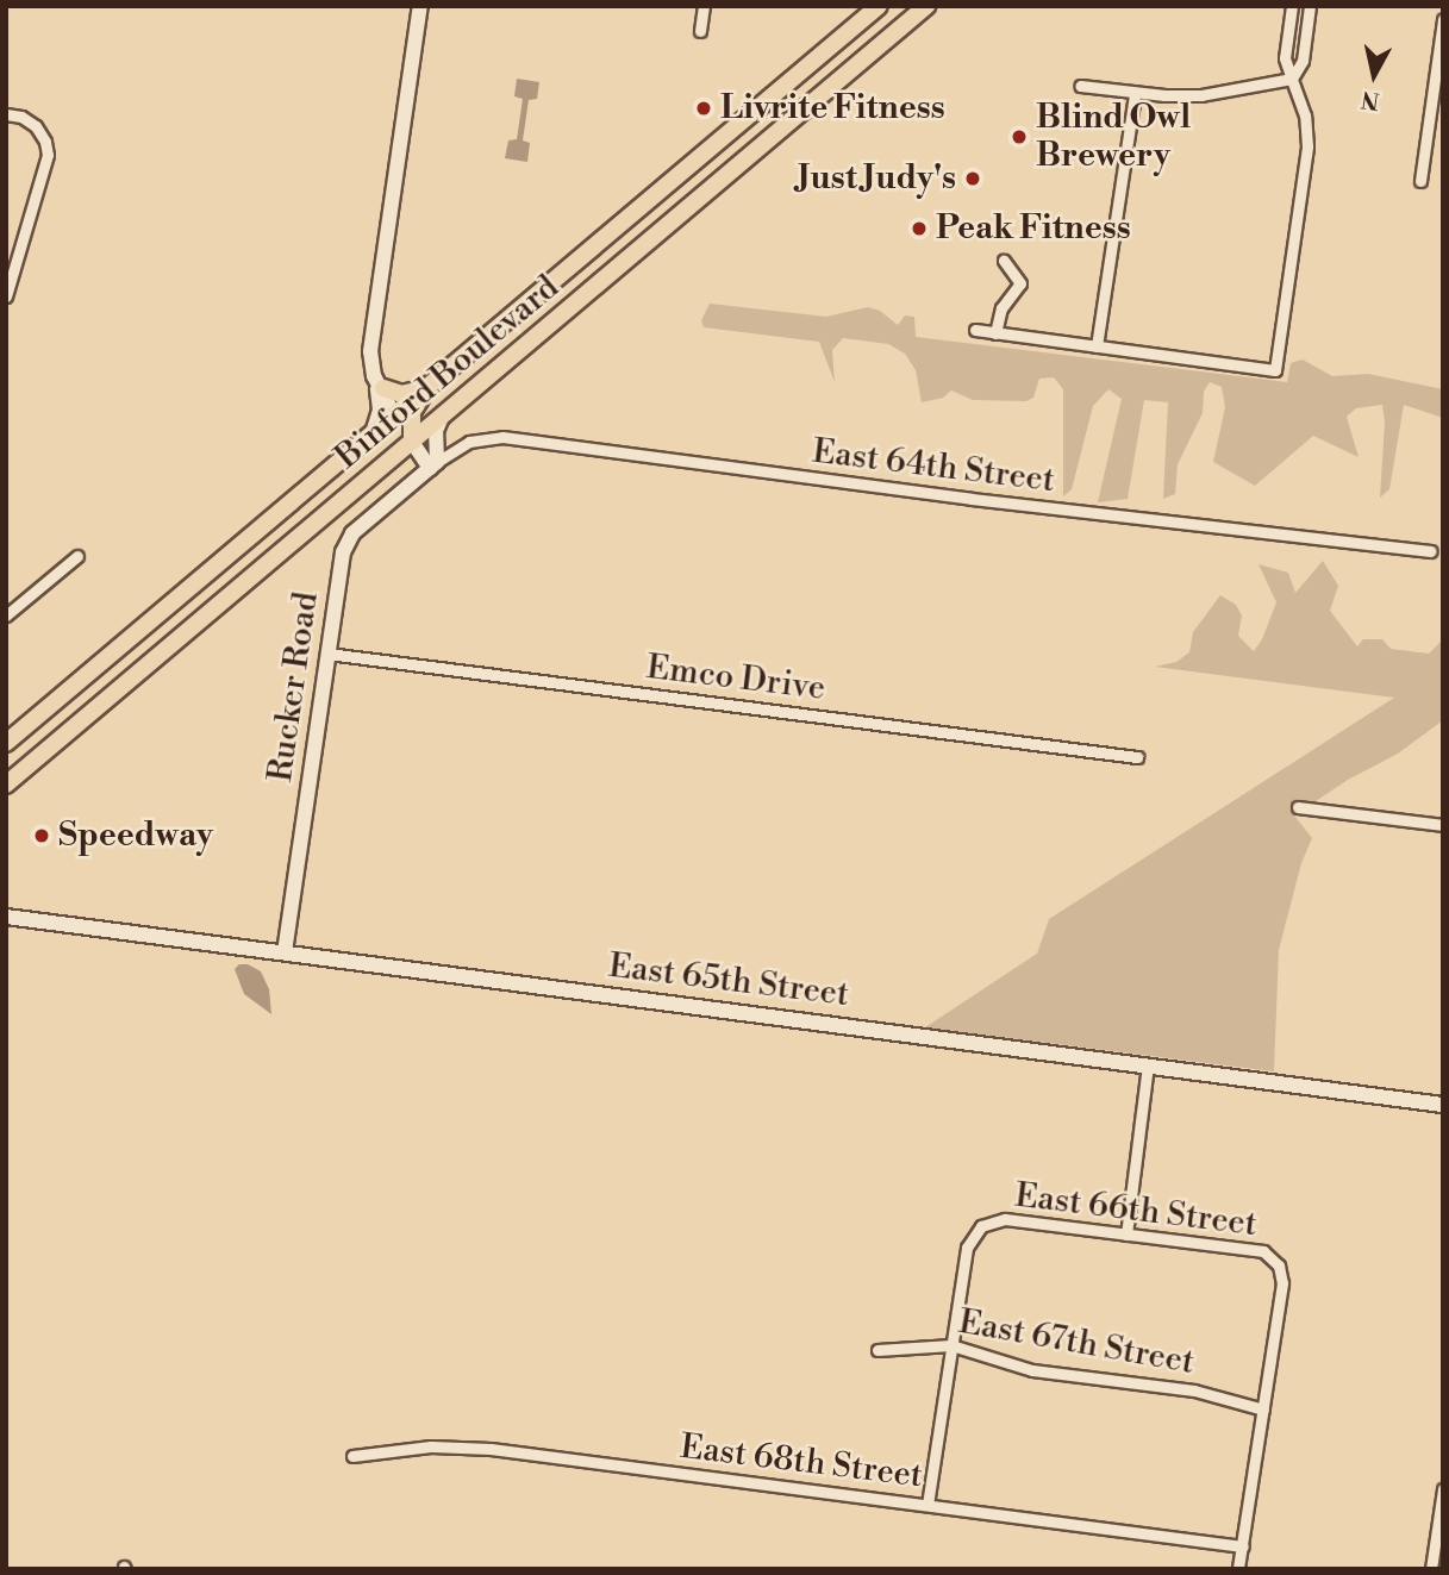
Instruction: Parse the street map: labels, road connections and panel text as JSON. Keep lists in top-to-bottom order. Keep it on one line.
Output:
{"streets":{"main road":["Binford Boulevard"],"street":["East 64th Street","Emco Drive","Rucker Road","East 65th Street","East 66th Street","East 67th Street","East 68th Street"]},"crossings":[["East 64th Street","Rucker Road"],["Emco Drive","Rucker Road"],["Rucker Road","East 65th Street"],["East 66th Street","East 67th Street"]],"places":["Livrite Fitness","Blind Owl Brewery","Just Judy's","Peak Fitness","Speedway"],"north":"bottom"}
